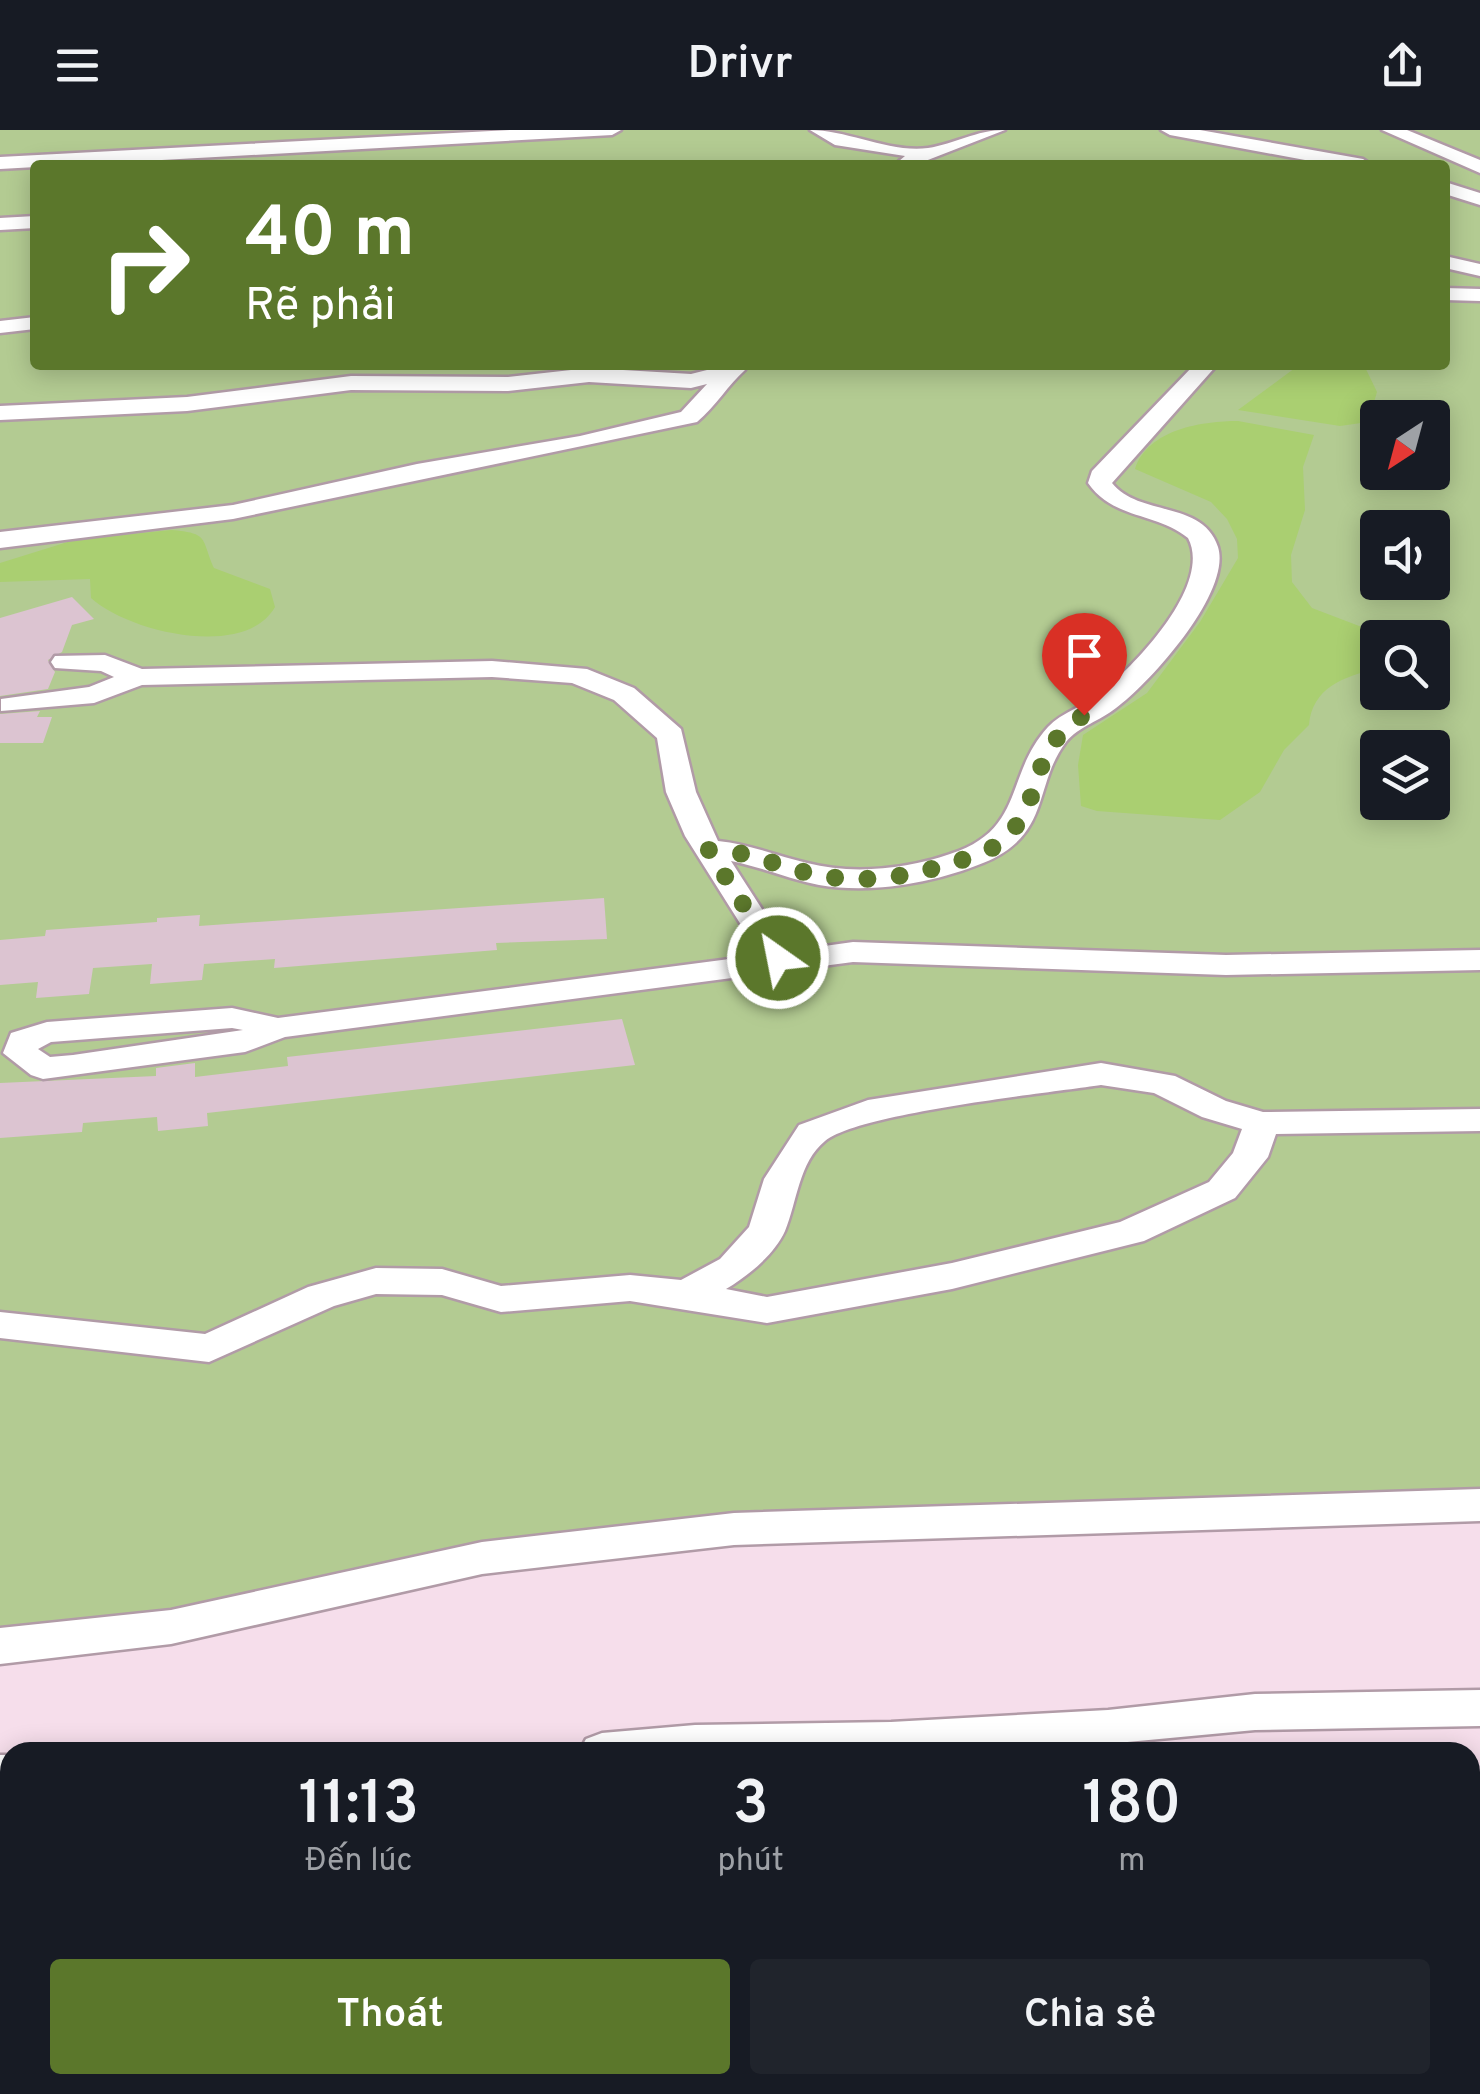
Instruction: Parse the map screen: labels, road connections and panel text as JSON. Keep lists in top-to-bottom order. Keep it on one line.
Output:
{"north":"bottom left","page":{"header":"Drivr","turn":["40 m","Rẽ phải"],"eta":["11:13","Đến lúc","3","phút","180","m"],"buttons":["Thoát","Chia sẻ"]}}
